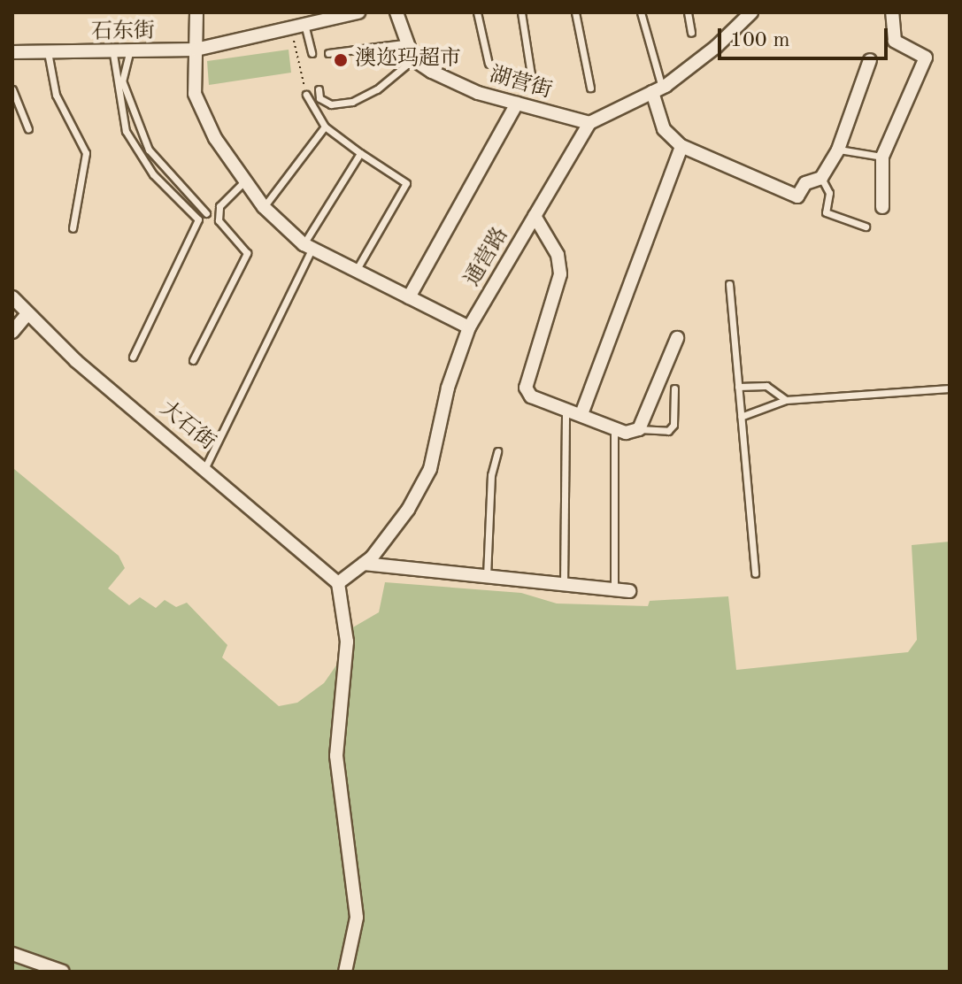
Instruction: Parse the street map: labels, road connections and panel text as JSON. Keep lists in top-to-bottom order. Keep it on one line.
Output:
{"streets":{"street":["石东街","湖营街","通营路","大石街"]},"crossings":[["湖营街","通营路"],["通营路","大石街"]],"places":["澳迩玛超市"],"scale_bar":"100 m"}
